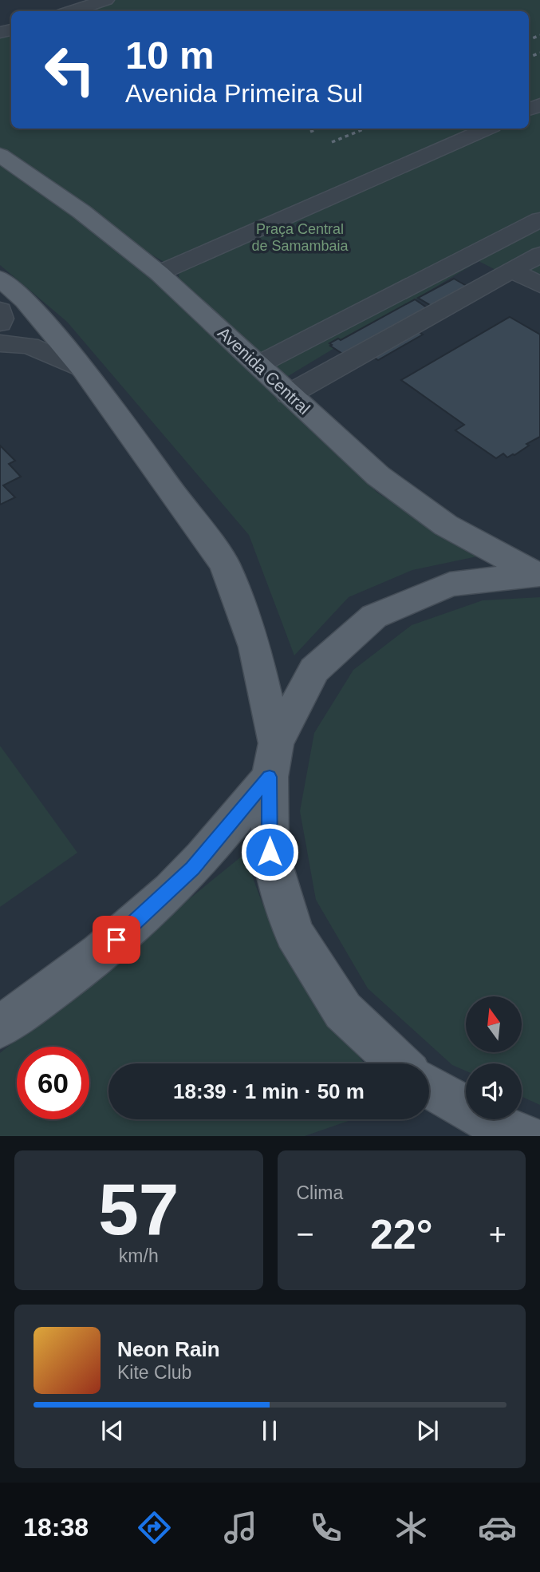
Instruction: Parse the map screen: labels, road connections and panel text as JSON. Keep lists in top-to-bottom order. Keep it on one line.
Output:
{"streets":{"main road":["Avenida Central"]},"parks":["Praça Central de Samambaia"],"north":"top","page":{"turn":["10 m","Avenida Primeira Sul"],"limit":"60","trip":"18:39 · 1 min · 50 m","tile":[["57","km/h"],"Clima"],"heat":["−","22°","+"],"song":["Neon Rain","Kite Club"],"tabs":"18:38"}}
